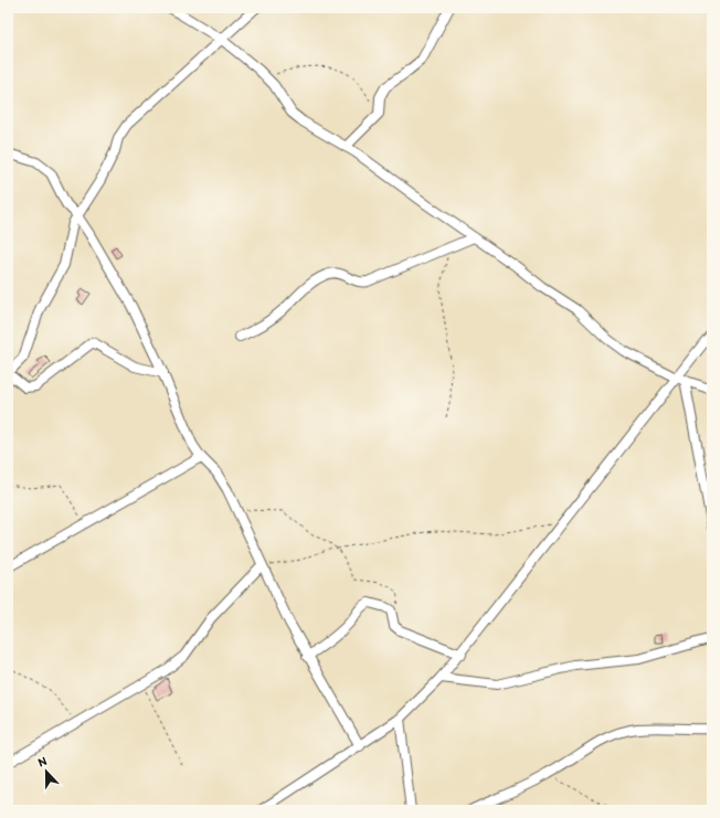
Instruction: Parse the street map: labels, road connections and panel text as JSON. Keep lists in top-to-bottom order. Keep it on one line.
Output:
{"north":"top"}
